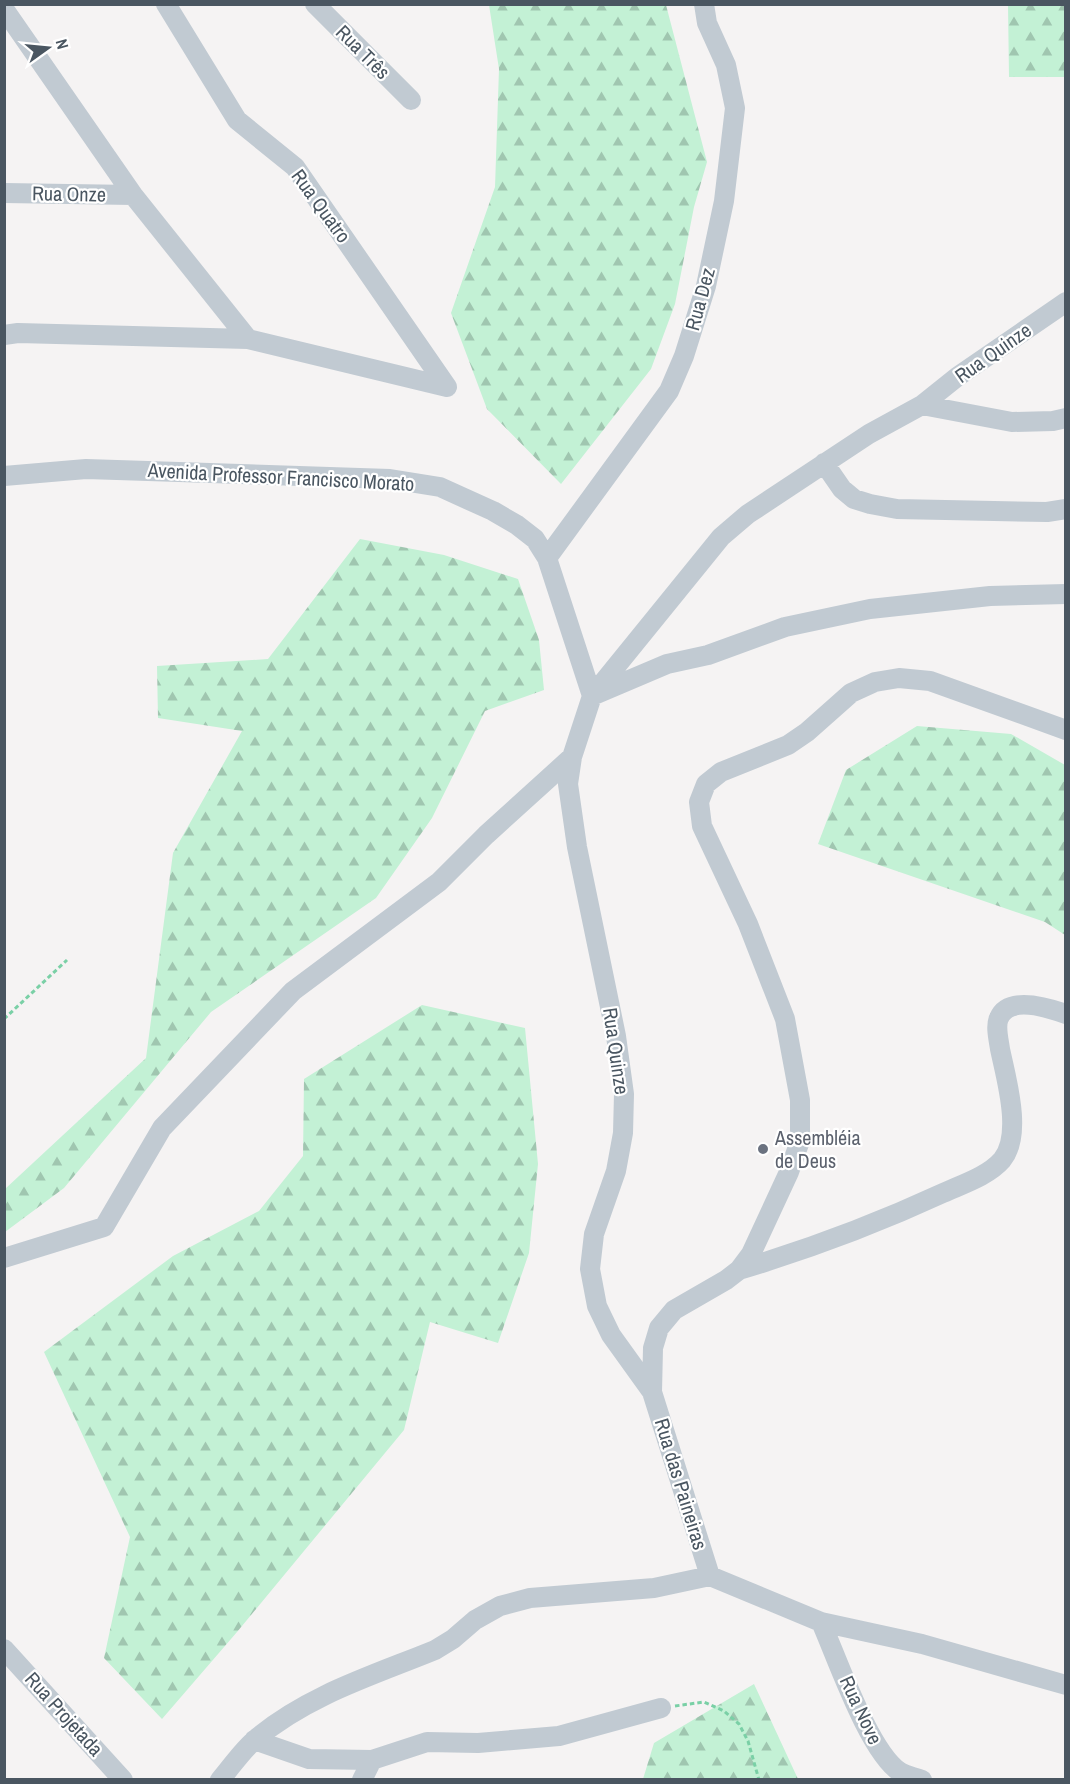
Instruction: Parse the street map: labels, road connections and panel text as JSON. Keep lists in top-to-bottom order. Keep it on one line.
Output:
{"streets":{"street":["Rua Três","Rua Onze","Rua Quatro","Rua Dez","Rua Quinze","Avenida Professor Francisco Morato","Rua das Paineiras","Rua Nove","Rua Projetada"]},"crossings":[["Rua Dez","Avenida Professor Francisco Morato"],["Rua Quinze","Avenida Professor Francisco Morato"],["Rua Quinze","Rua das Paineiras"]],"places":["Assembléia de Deus"],"north":"right"}
